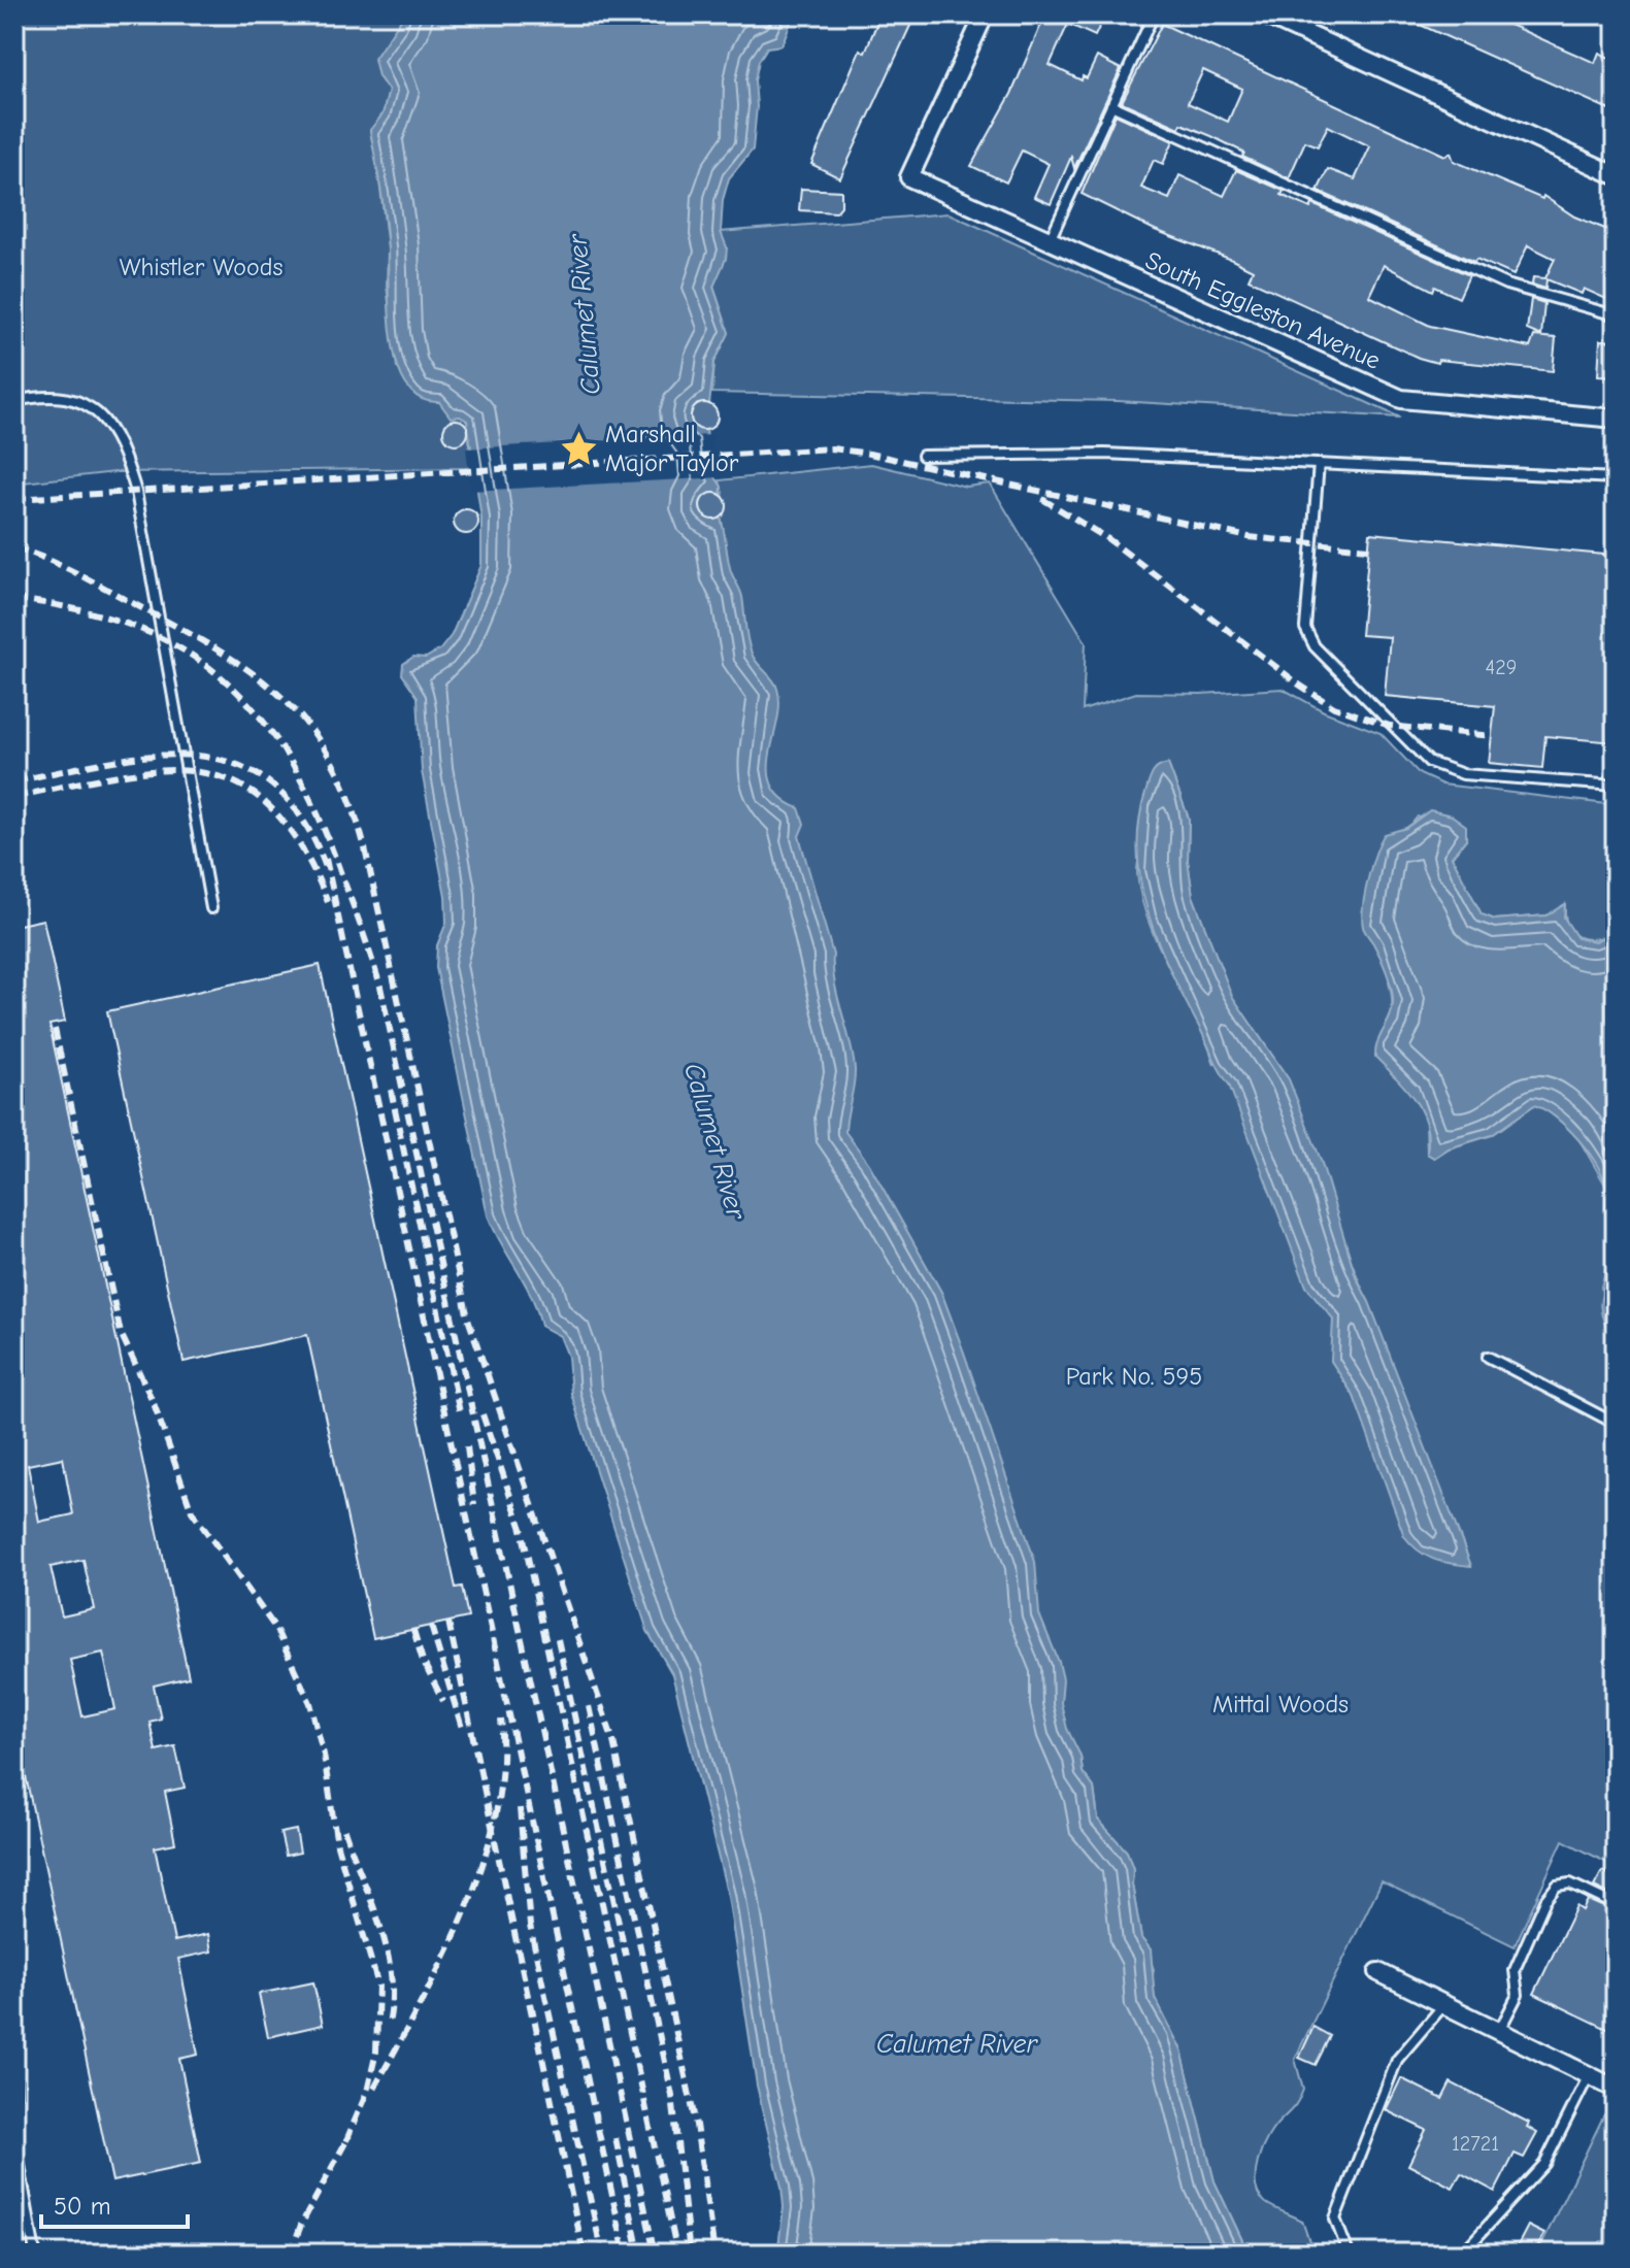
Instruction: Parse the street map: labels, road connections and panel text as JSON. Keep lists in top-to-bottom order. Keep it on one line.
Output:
{"streets":{"street":["South Eggleston Avenue"]},"water":["Calumet River"],"parks":["Whistler Woods","Park No. 595","Mittal Woods"],"places":{"place":["Marshall Major Taylor"]},"house_numbers":["429","12721"],"scale_bar":"50 m"}
